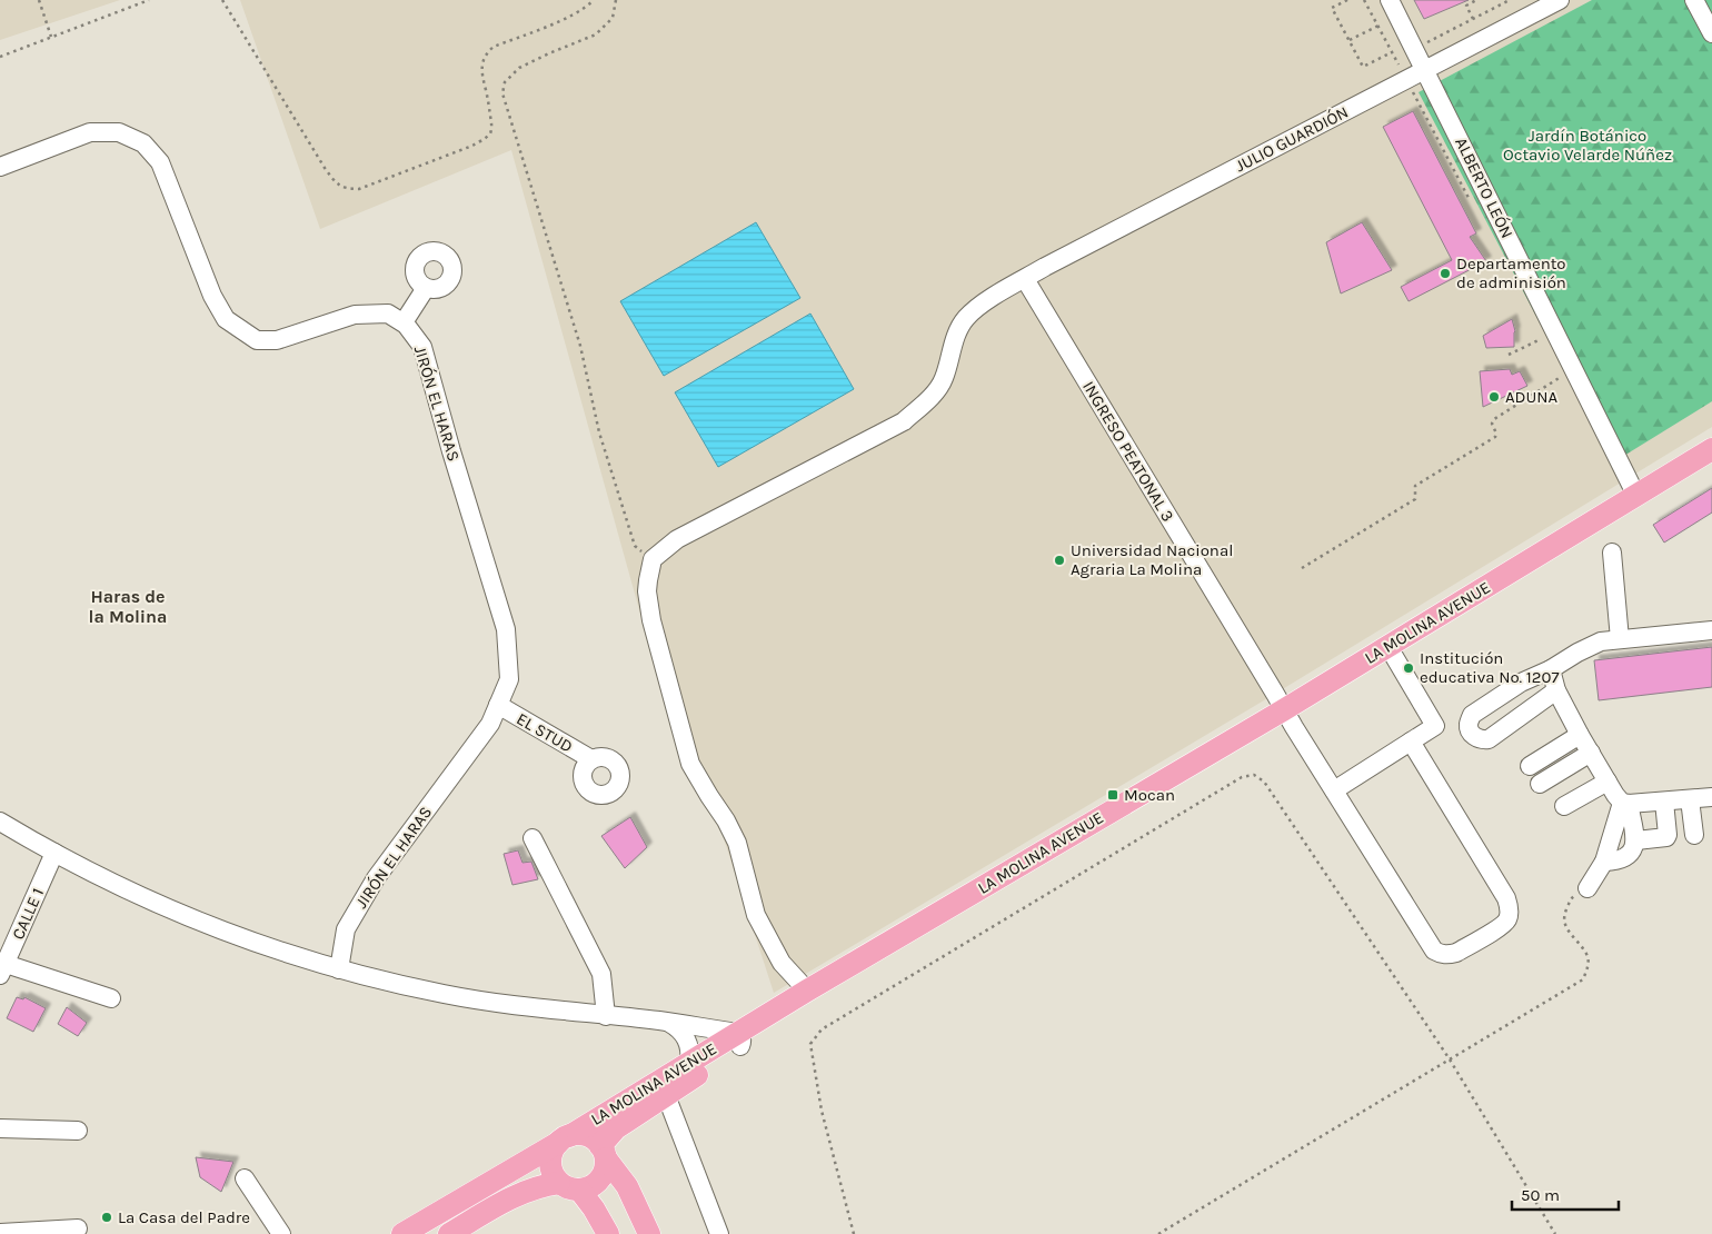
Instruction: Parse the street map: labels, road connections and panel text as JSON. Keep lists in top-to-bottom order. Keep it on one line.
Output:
{"streets":{"main road":["LA MOLINA AVENUE"],"street":["JULIO GUARDIÓN","ALBERTO LEÓN","JIRÓN EL HARAS","INGRESO PEATONAL 3","EL STUD","CALLE 1"]},"crossings":[["JULIO GUARDIÓN","ALBERTO LEÓN"],["JULIO GUARDIÓN","INGRESO PEATONAL 3"],["ALBERTO LEÓN","LA MOLINA AVENUE"],["JIRÓN EL HARAS","EL STUD"],["INGRESO PEATONAL 3","LA MOLINA AVENUE"]],"districts":["Haras de la Molina"],"parks":["Jardín Botánico Octavio Velarde Núñez"],"places":{"other":["Departamento de adminisión","ADUNA","Universidad Nacional Agraria La Molina","Institución educativa No. 1207","La Casa del Padre"],"transit":["Mocan"]},"scale_bar":"50 m"}
